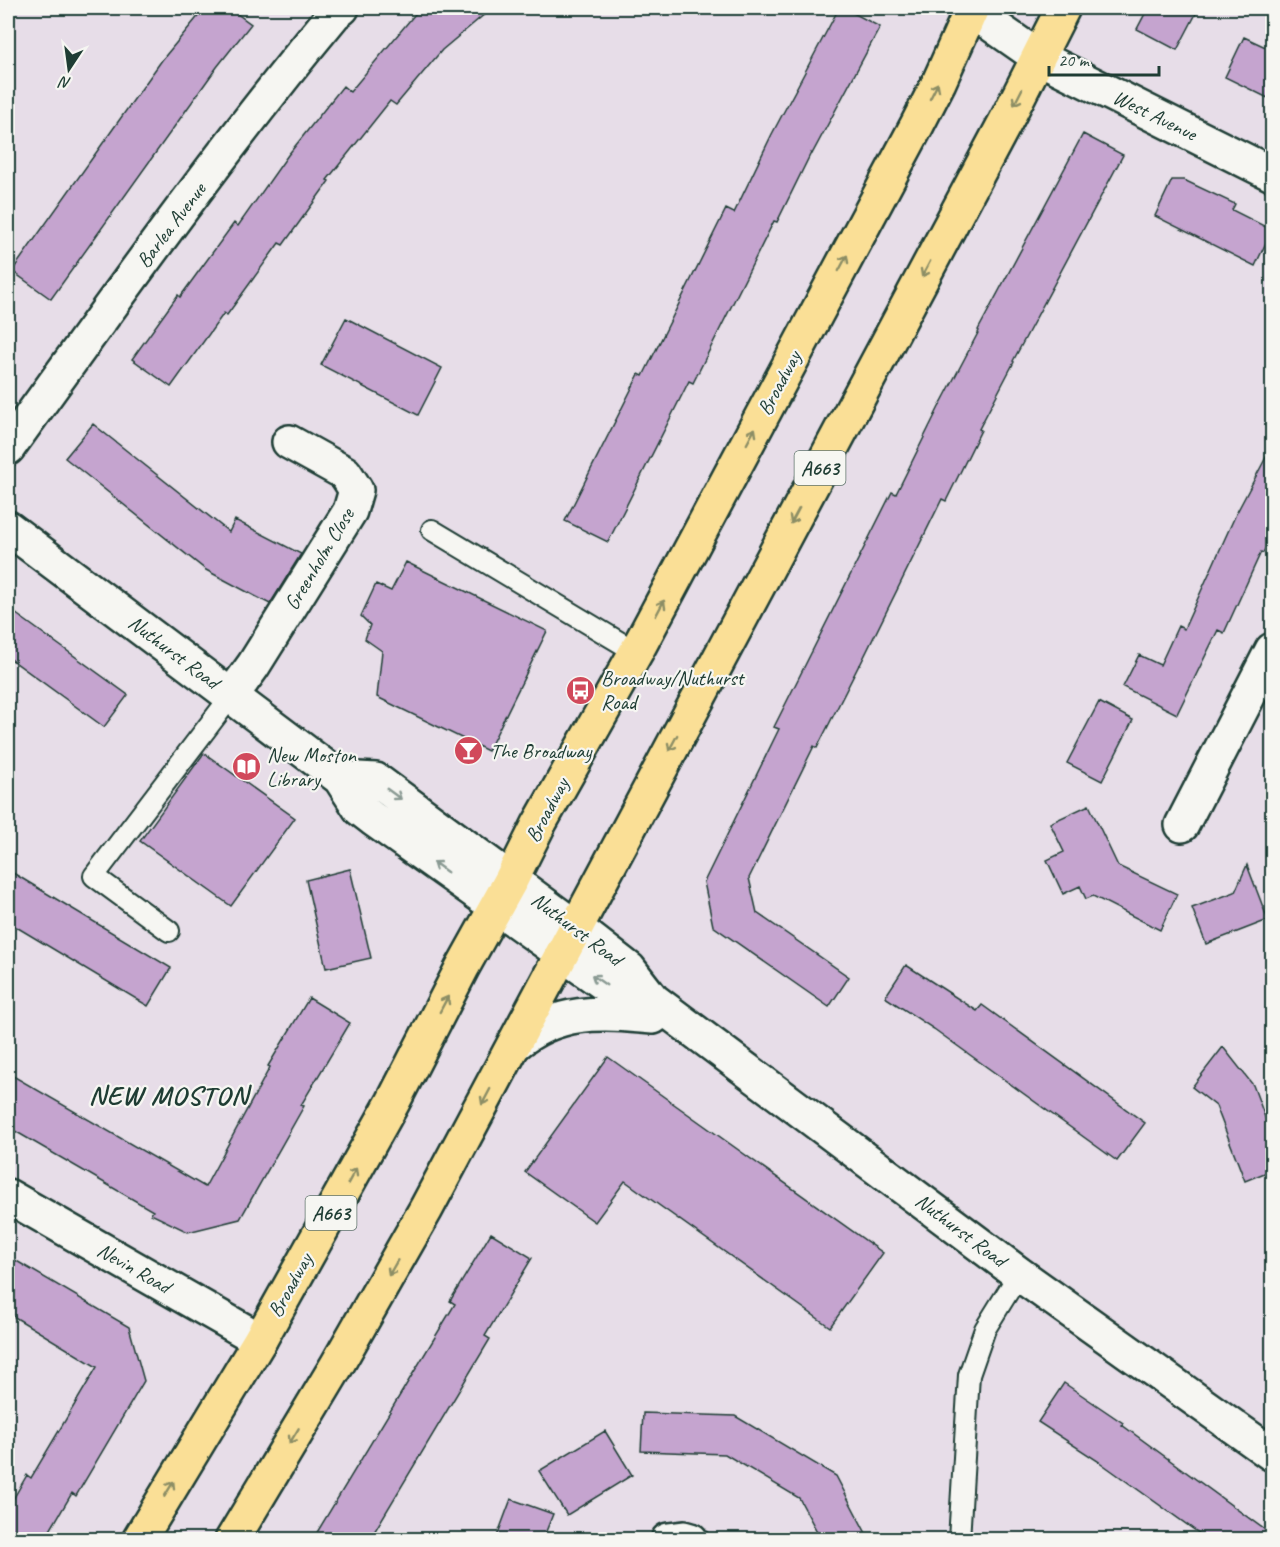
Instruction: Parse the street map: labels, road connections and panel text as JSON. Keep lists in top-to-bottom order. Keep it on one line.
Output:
{"streets":{"highway":["Broadway","A663"],"street":["West Avenue","Barlea Avenue","Greenholm Close","Nuthurst Road","Nevin Road"]},"crossings":[["West Avenue","Broadway"],["West Avenue","A663"],["Broadway","Nuthurst Road"],["Broadway","Nevin Road"],["A663","Nuthurst Road"],["Greenholm Close","Nuthurst Road"]],"districts":["NEW MOSTON"],"places":{"bus stop":["Broadway/Nuthurst Road"],"bar":["The Broadway"],"library":["New Moston Library"]},"scale_bar":"20 m","north":"bottom"}
